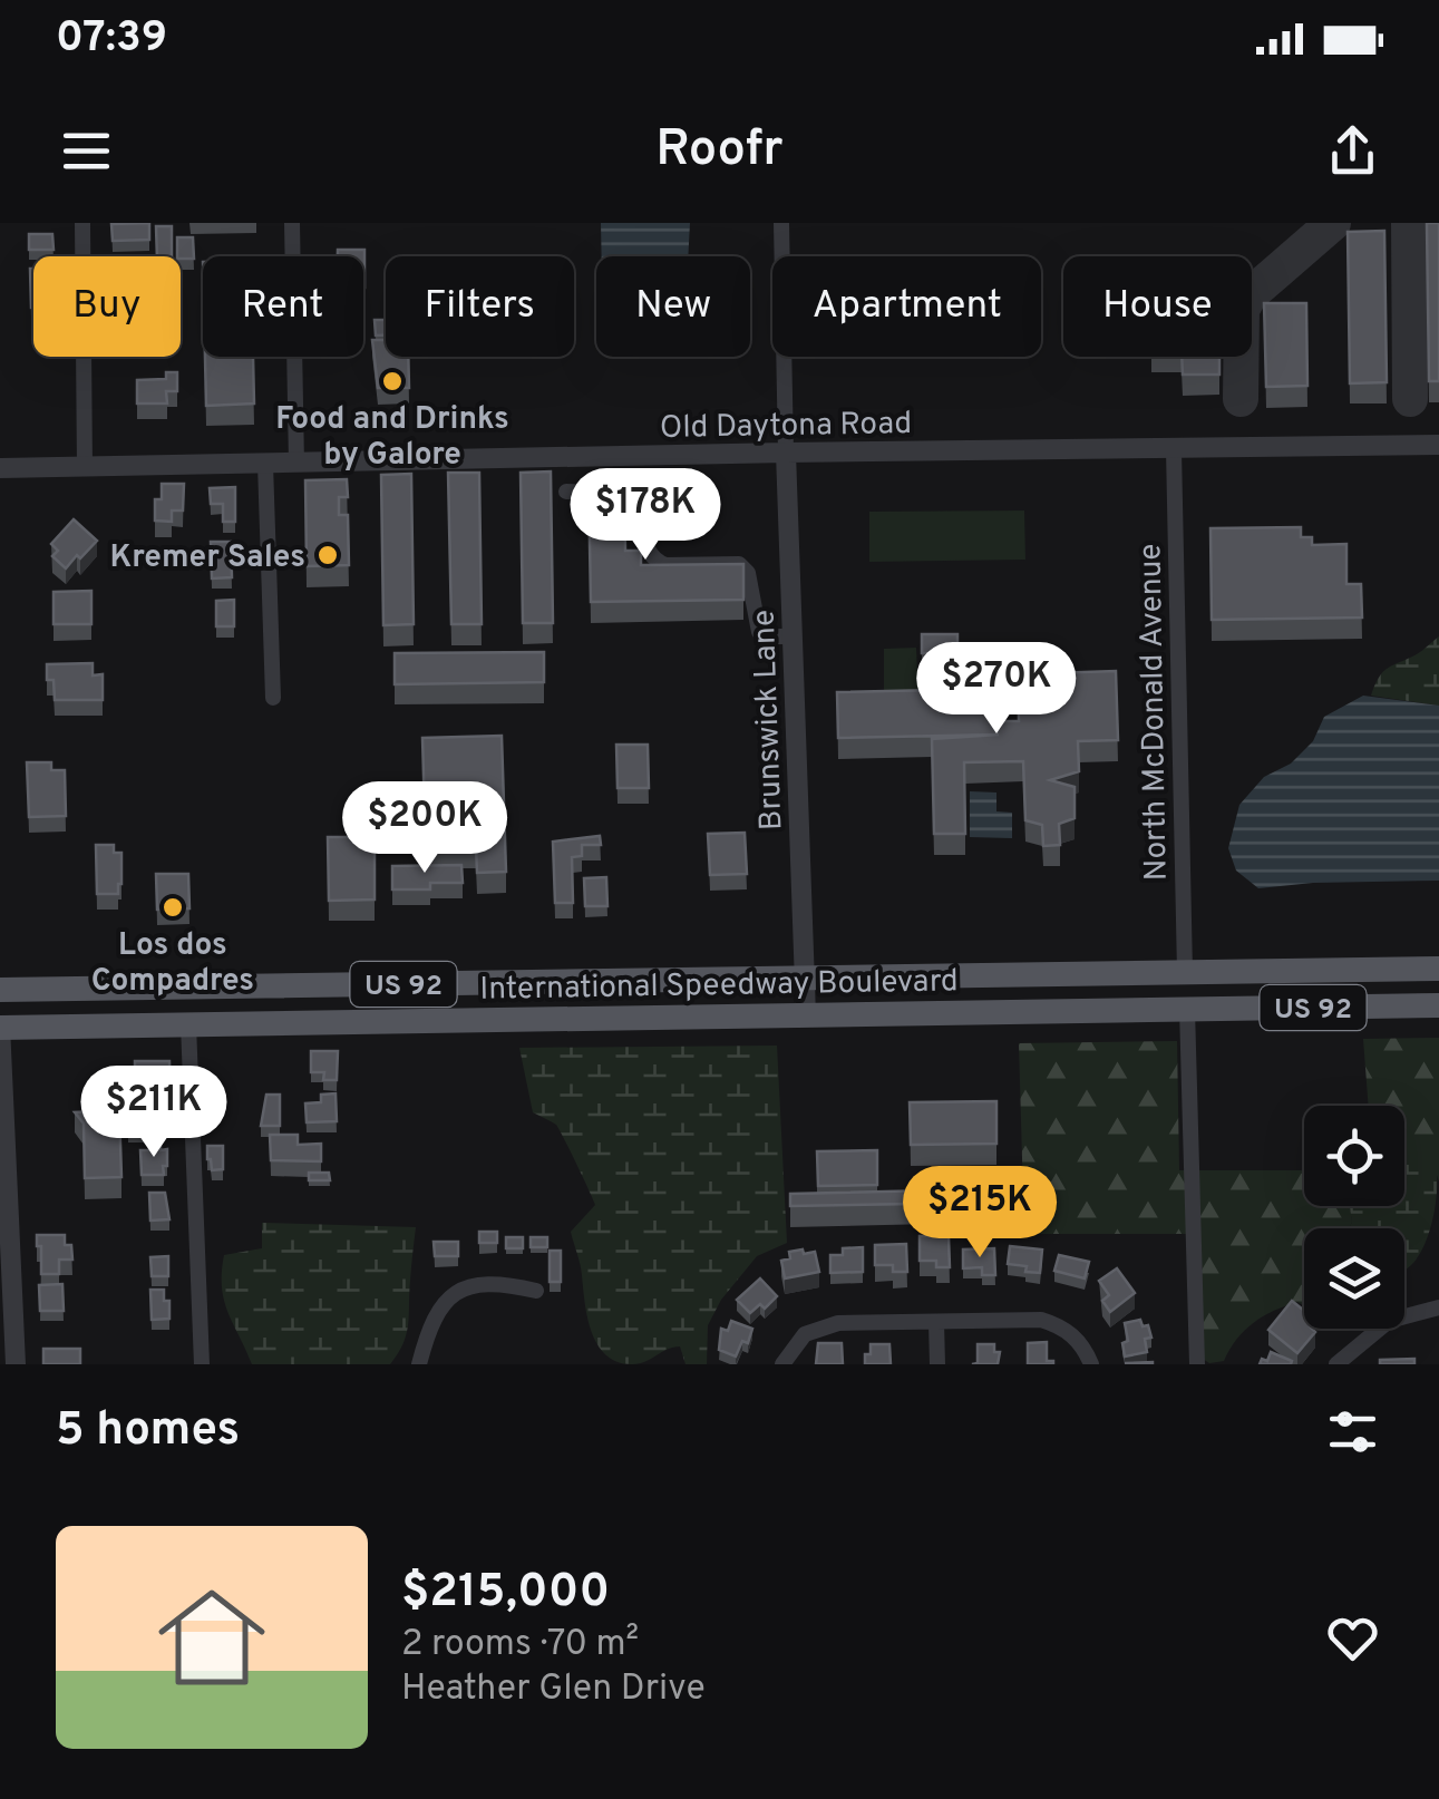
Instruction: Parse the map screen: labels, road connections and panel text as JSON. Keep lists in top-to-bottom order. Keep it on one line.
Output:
{"streets":{"main road":["International Speedway Boulevard","US 92"],"street":["Old Daytona Road","North McDonald Avenue","Brunswick Lane"]},"crossings":[["Old Daytona Road","North McDonald Avenue"],["Old Daytona Road","Brunswick Lane"],["North McDonald Avenue","International Speedway Boulevard"],["Brunswick Lane","International Speedway Boulevard"]],"places":["Food and Drinks by Galore","Kremer Sales","Los dos Compadres"],"page":{"status":"07:39","header":"Roofr","chip":["Buy","Rent","Filters","New","Apartment","House"],"price":["$178K","$270K","$200K","$211K","$215K"],"heading":"5 homes","list":[{"name":"$215,000","note":"2 rooms · 70 m² · Heather Glen Drive"}]}}
